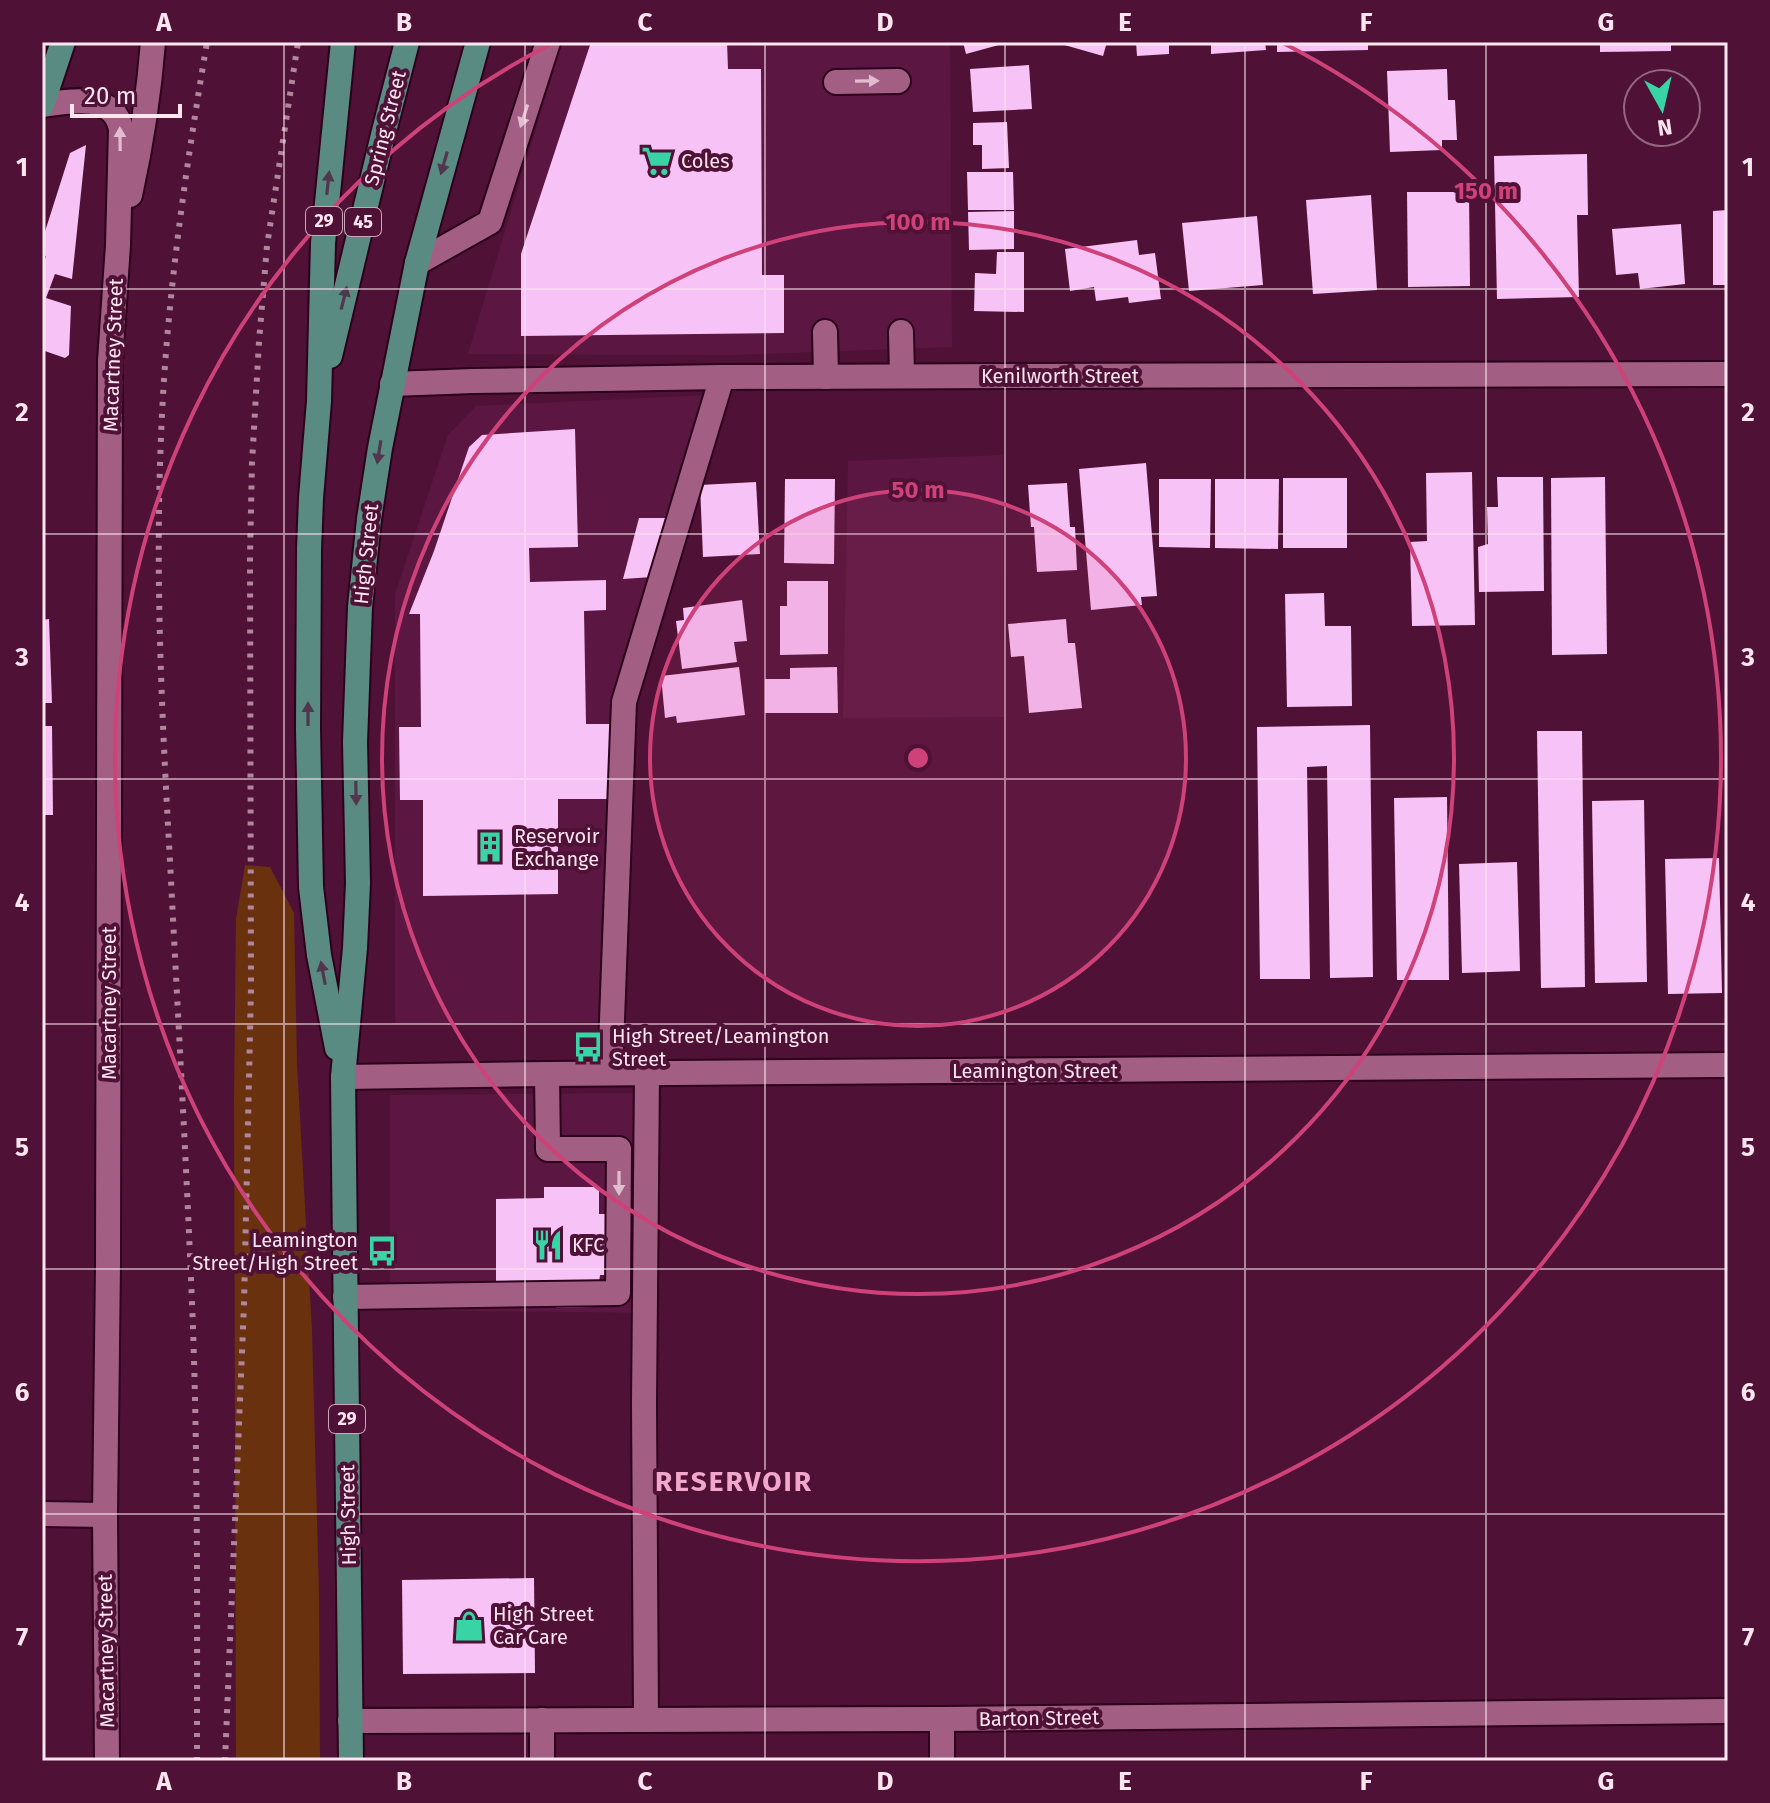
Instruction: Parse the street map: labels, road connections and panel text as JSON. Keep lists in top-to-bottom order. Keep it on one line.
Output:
{"streets":{"main road":["Spring Street","29","45","High Street"],"street":["Macartney Street","Kenilworth Street","Leamington Street","Barton Street"]},"crossings":[["Spring Street","High Street"],["Kenilworth Street","High Street"],["High Street","Leamington Street"],["High Street","Barton Street"]],"one_way":["Spring Street"],"districts":["RESERVOIR"],"places":{"supermarket":["Coles"],"building":["Reservoir Exchange"],"bus stop":["High Street/Leamington Street","Leamington Street/High Street"],"restaurant":["KFC"],"shop":["High Street Car Care"]},"scale_bar":"20 m","north":"bottom","grid":{"columns":["A","B","C","D","E","F","G"],"rows":["1","2","3","4","5","6","7"]},"rings":["150 m","100 m","50 m"]}
